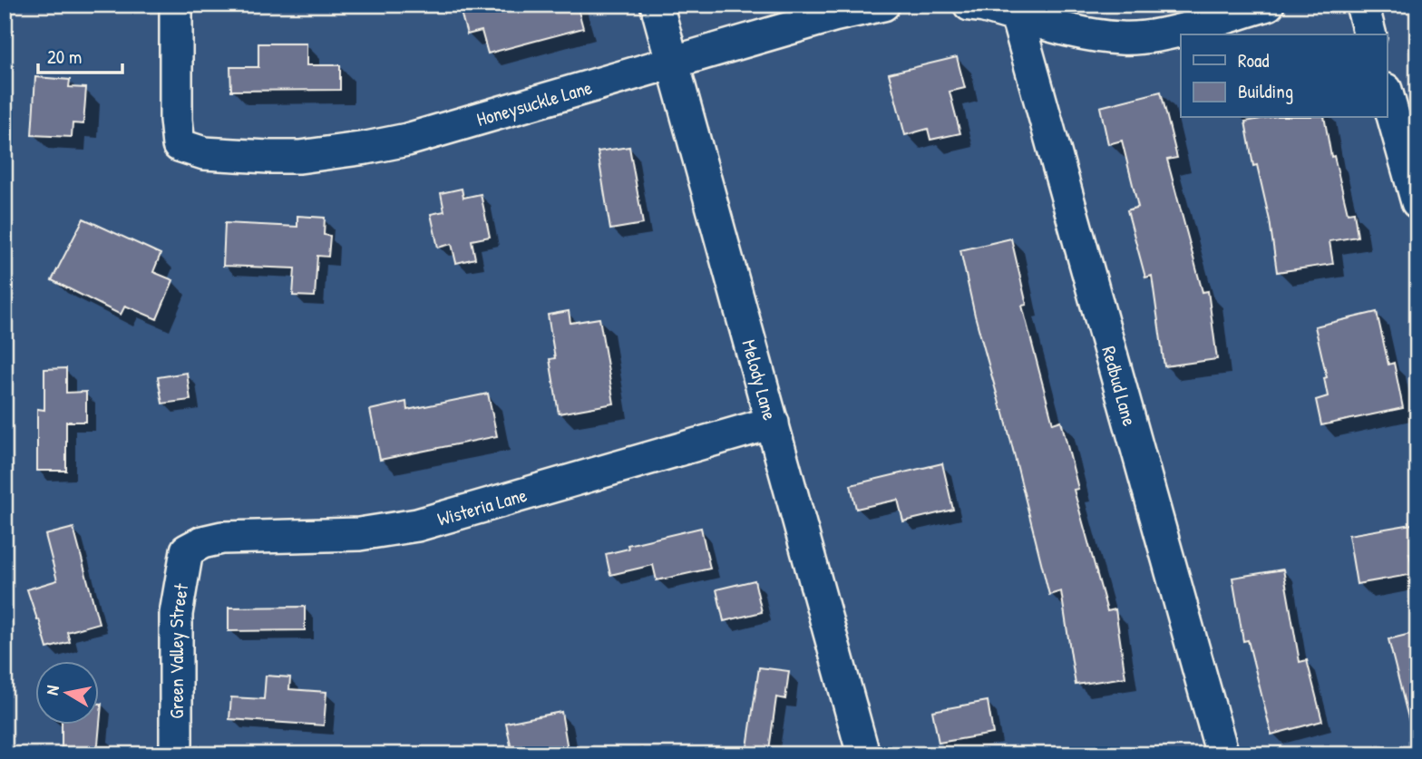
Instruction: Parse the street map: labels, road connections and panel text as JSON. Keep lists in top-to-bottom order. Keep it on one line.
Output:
{"streets":{"street":["Honeysuckle Lane","Melody Lane","Redbud Lane","Wisteria Lane","Green Valley Street"]},"crossings":[["Honeysuckle Lane","Melody Lane"],["Melody Lane","Wisteria Lane"],["Wisteria Lane","Green Valley Street"]],"legend":["Road","Building"],"scale_bar":"20 m","north":"left"}
